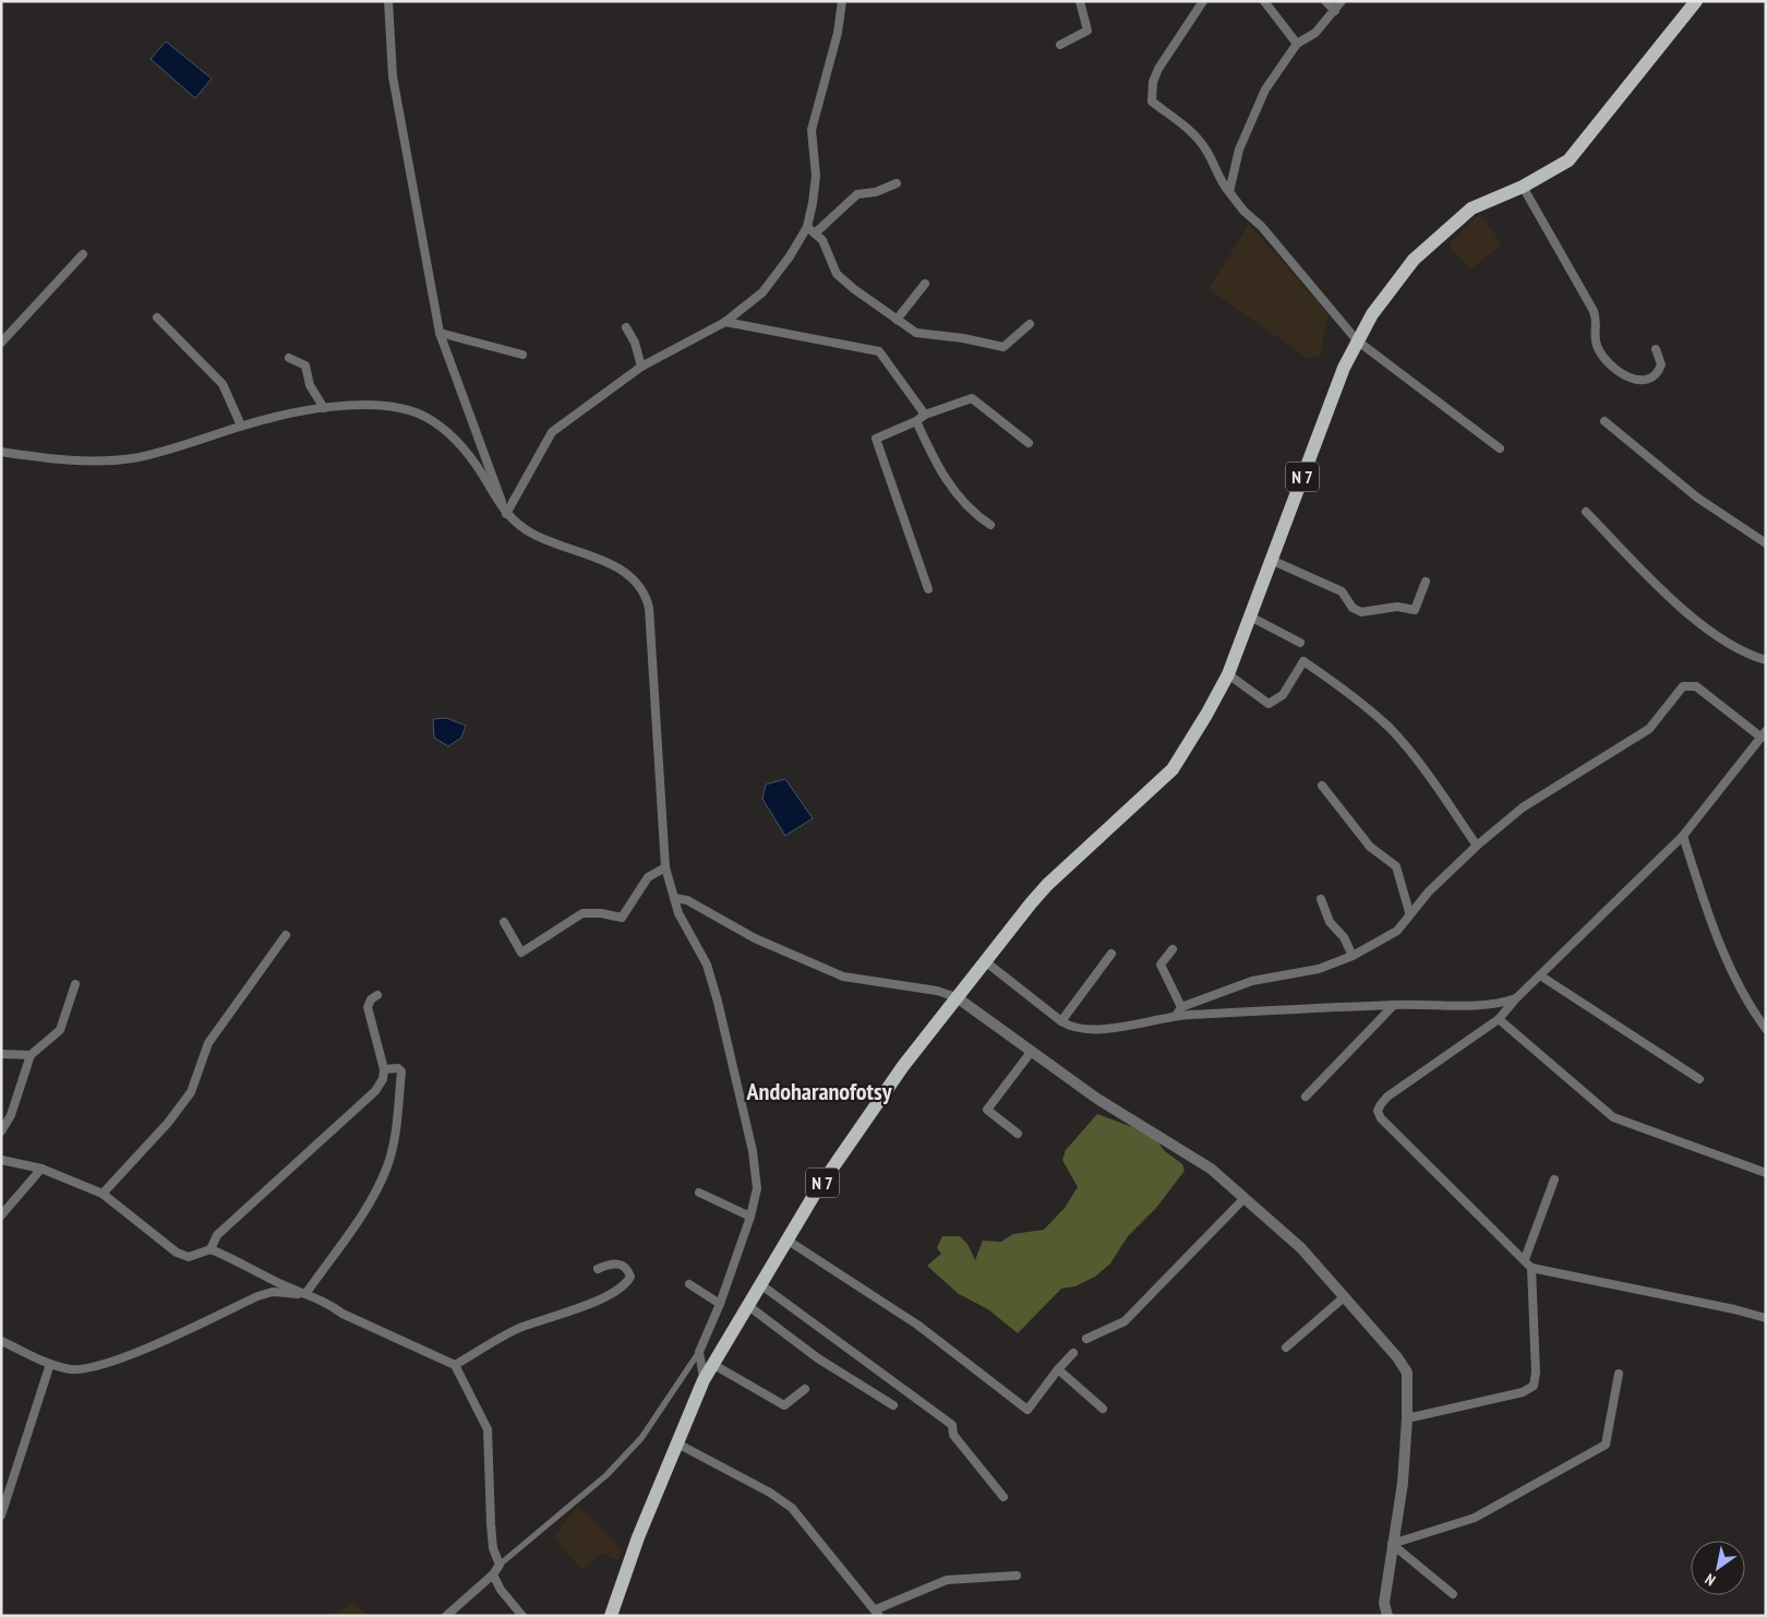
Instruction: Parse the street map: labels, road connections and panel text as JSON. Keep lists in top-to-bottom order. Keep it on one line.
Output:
{"streets":{"main road":["N 7"]},"districts":["Andoharanofotsy"],"north":"bottom left"}
